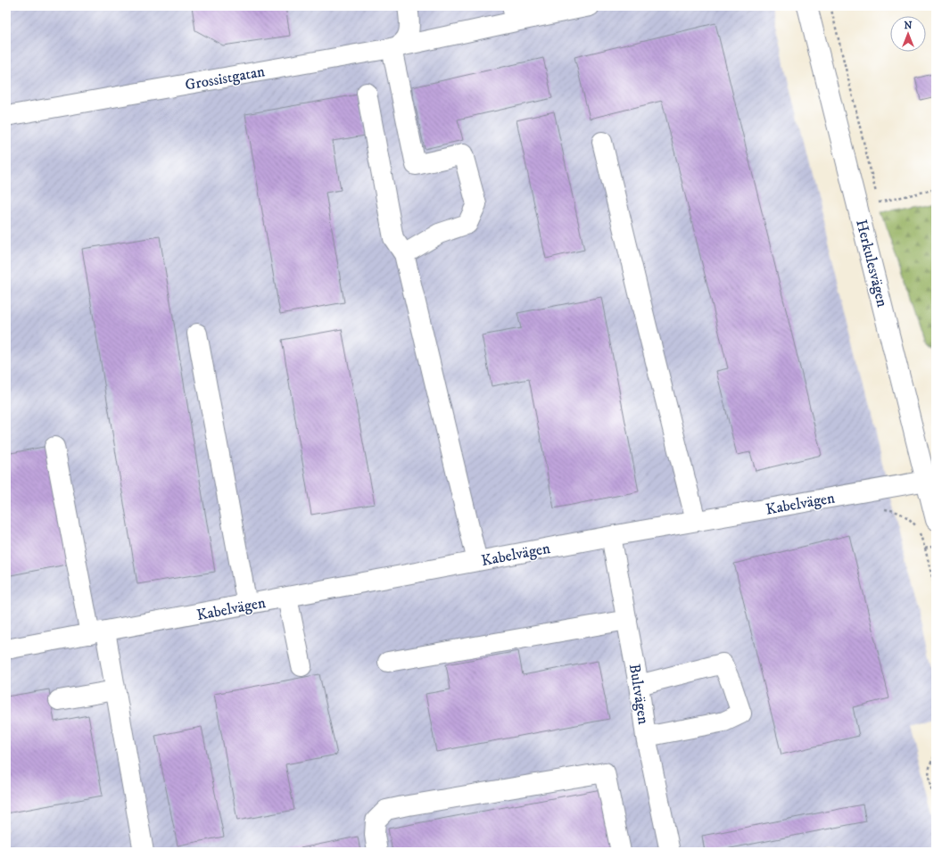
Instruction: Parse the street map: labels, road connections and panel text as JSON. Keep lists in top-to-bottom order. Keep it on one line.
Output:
{"streets":{"street":["Grossistgatan","Herkulesvägen","Kabelvägen","Bultvägen"]},"crossings":[["Herkulesvägen","Kabelvägen"],["Kabelvägen","Bultvägen"]],"north":"top"}
